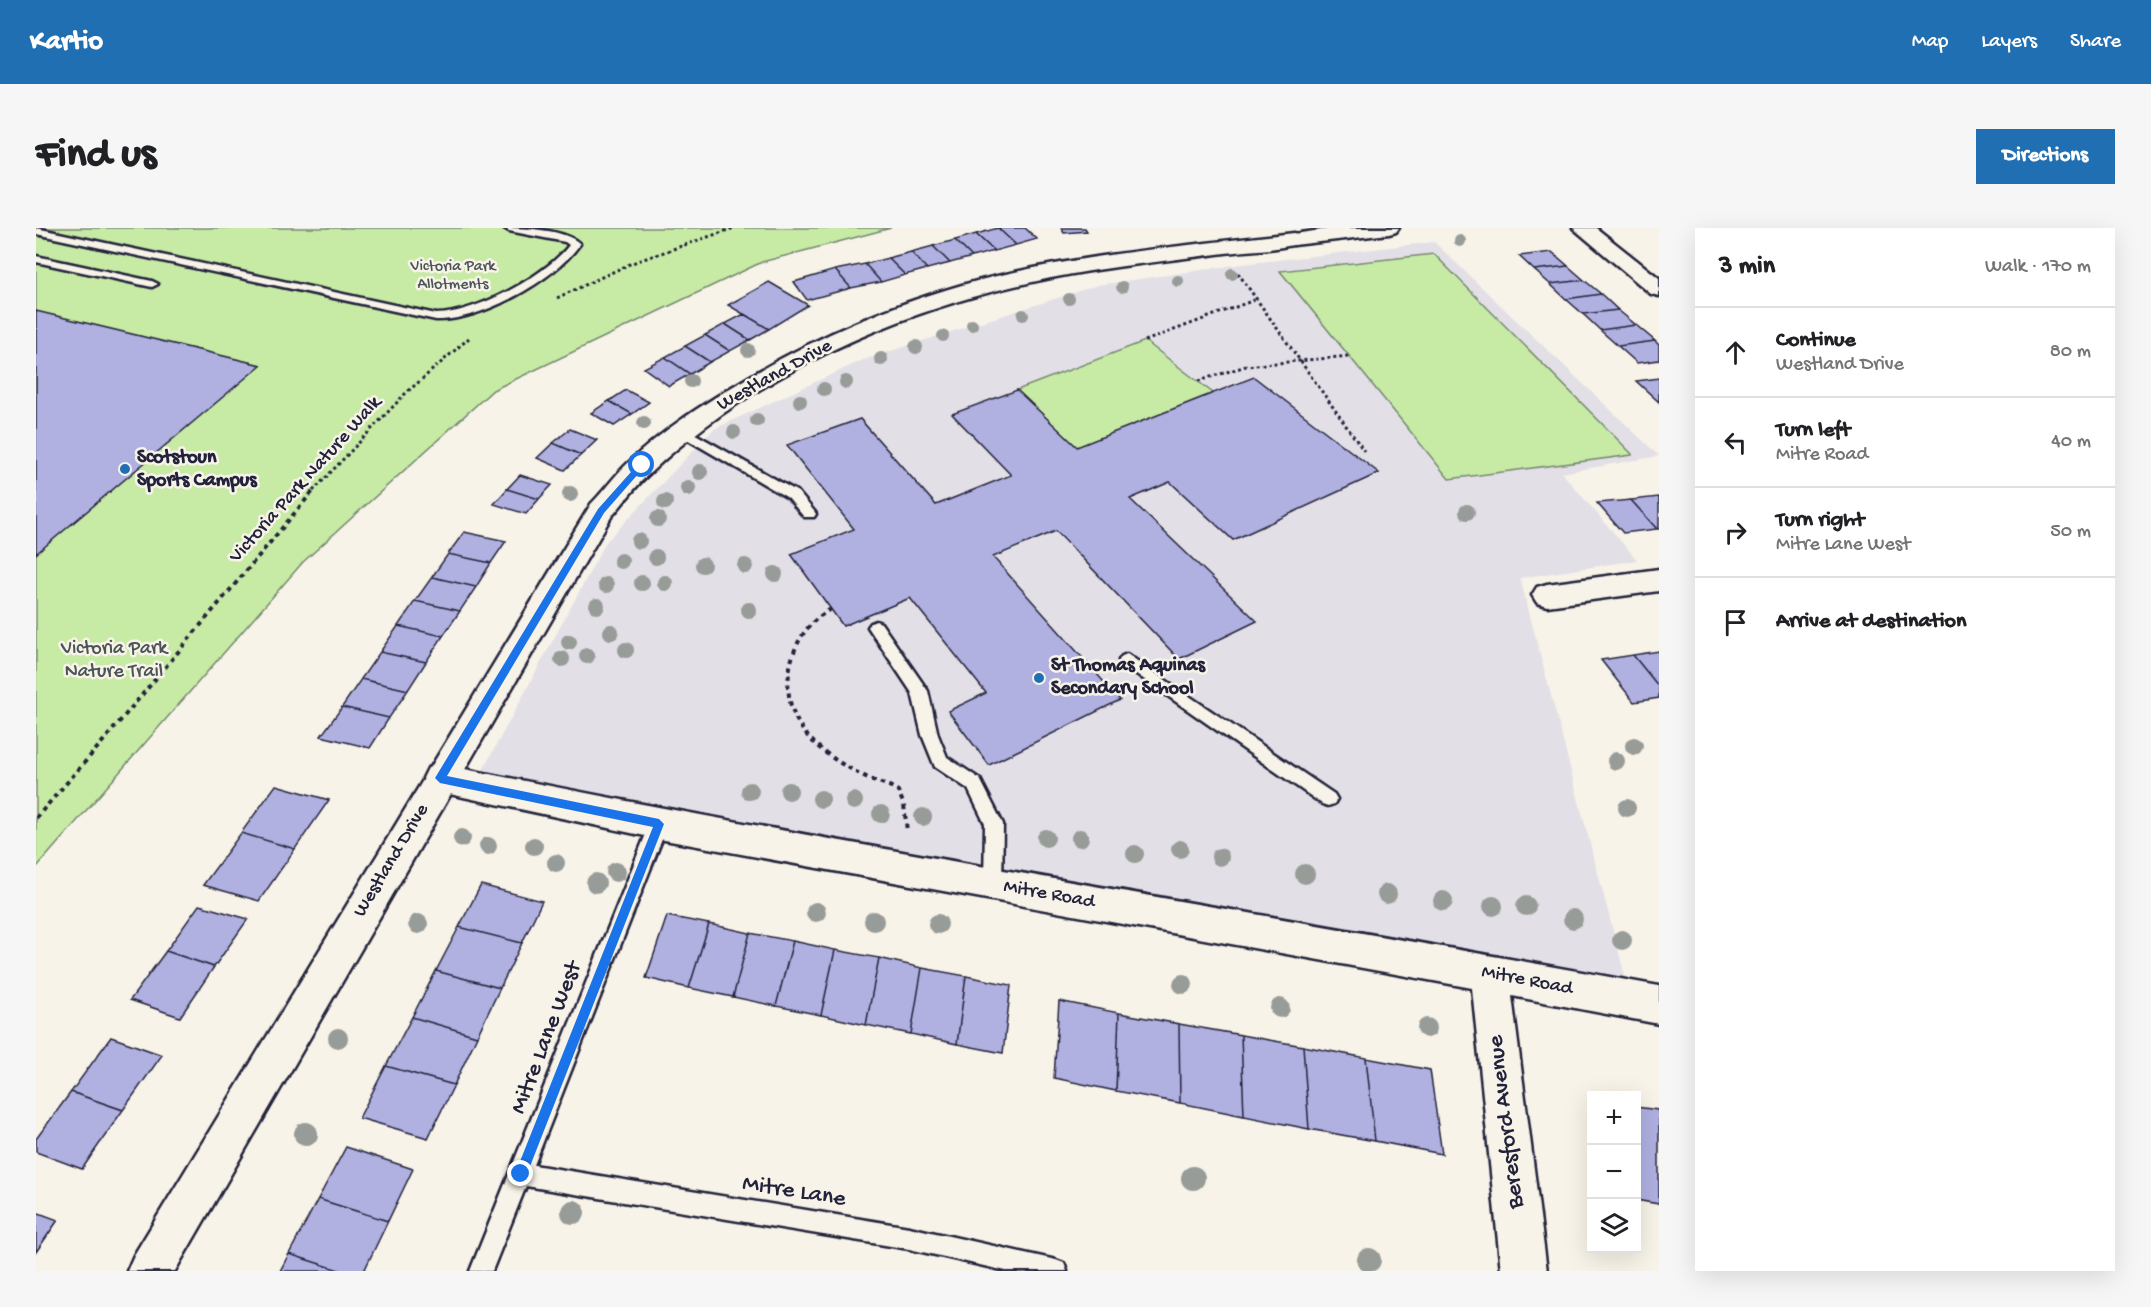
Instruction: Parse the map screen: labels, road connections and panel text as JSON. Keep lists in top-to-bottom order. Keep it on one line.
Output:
{"streets":{"street":["Westland Drive","Mitre Road","Beresford Avenue"],"lane":["Mitre Lane West","Mitre Lane"],"path":["Victoria Park Nature Walk"]},"crossings":[["Westland Drive","Mitre Road"],["Mitre Road","Mitre Lane West"],["Mitre Road","Beresford Avenue"],["Mitre Lane West","Mitre Lane"]],"parks":["Victoria Park Allotments","Victoria Park Nature Trail"],"places":["Scotstoun Sports Campus","St Thomas Aquinas Secondary School"],"page":{"header":"Kartio","nav":["Map","Layers","Share"],"buttons":"Directions","title":"Find us","heading":["3 min","Walk · 170 m"],"list":[["Continue","Westland Drive","80 m"],["Turn left","Mitre Road","40 m"],["Turn right","Mitre Lane West","50 m"],"Arrive at destination"],"map_buttons":["+","−"]}}
